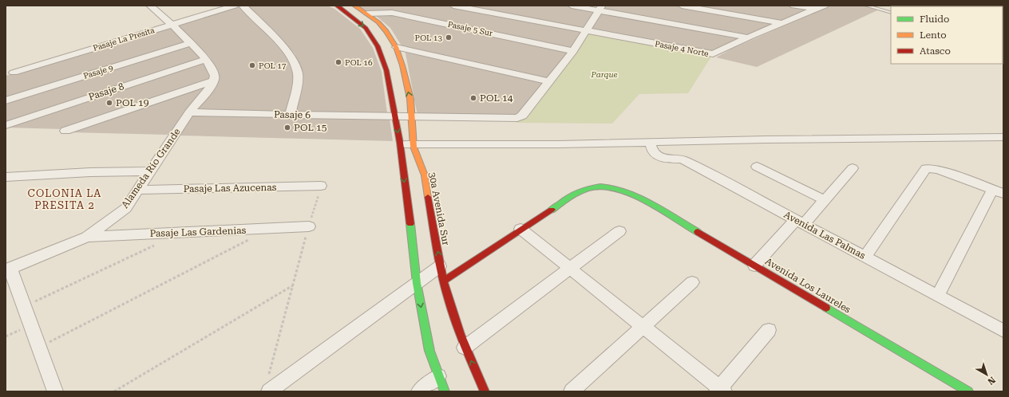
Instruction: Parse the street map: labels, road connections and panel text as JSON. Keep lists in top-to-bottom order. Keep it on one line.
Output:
{"streets":{"street":["Pasaje 5 Sur","Pasaje La Presita","Pasaje 4 Norte","Pasaje 9","Pasaje 8","Pasaje 6","Alameda Río Grande","Pasaje Las Azucenas","30a Avenida Sur","Pasaje Las Gardenias","Avenida Las Palmas","Avenida Los Laureles"]},"crossings":[["Pasaje 5 Sur","Pasaje 6"],["Pasaje 5 Sur","30a Avenida Sur"],["Pasaje 4 Norte","Pasaje 6"],["Pasaje 6","Alameda Río Grande"],["Pasaje 6","30a Avenida Sur"],["Alameda Río Grande","Pasaje Las Azucenas"],["Alameda Río Grande","Pasaje Las Gardenias"],["30a Avenida Sur","Avenida Los Laureles"]],"districts":["COLONIA LA PRESITA 2"],"parks":["Parque"],"places":["POL 13","POL 16","POL 17","POL 14","POL 19","POL 15"],"legend":["Fluido","Lento","Atasco"],"north":"bottom right"}
